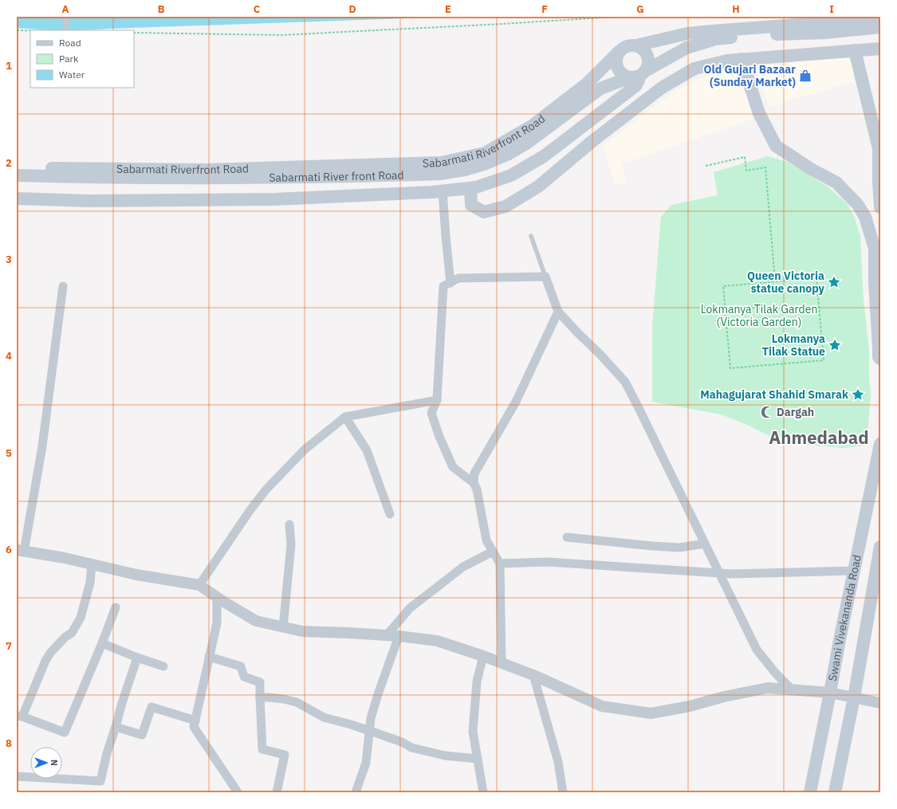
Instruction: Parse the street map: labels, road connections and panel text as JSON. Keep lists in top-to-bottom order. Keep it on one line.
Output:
{"streets":{"main road":["Sabarmati Riverfront Road","Sabarmati River front Road","Swami Vivekananda Road"]},"crossings":[["Sabarmati Riverfront Road","Sabarmati River front Road"]],"districts":["Ahmedabad"],"parks":["Lokmanya Tilak Garden (Victoria Garden)"],"places":{"shop":["Old Gujari Bazaar (Sunday Market)"],"place":["Queen Victoria statue canopy","Lokmanya Tilak Statue","Mahagujarat Shahid Smarak"],"mosque":["Dargah"]},"legend":["Road","Park","Water"],"north":"right","grid":{"columns":["A","B","C","D","E","F","G","H","I"],"rows":["1","2","3","4","5","6","7","8"]}}
